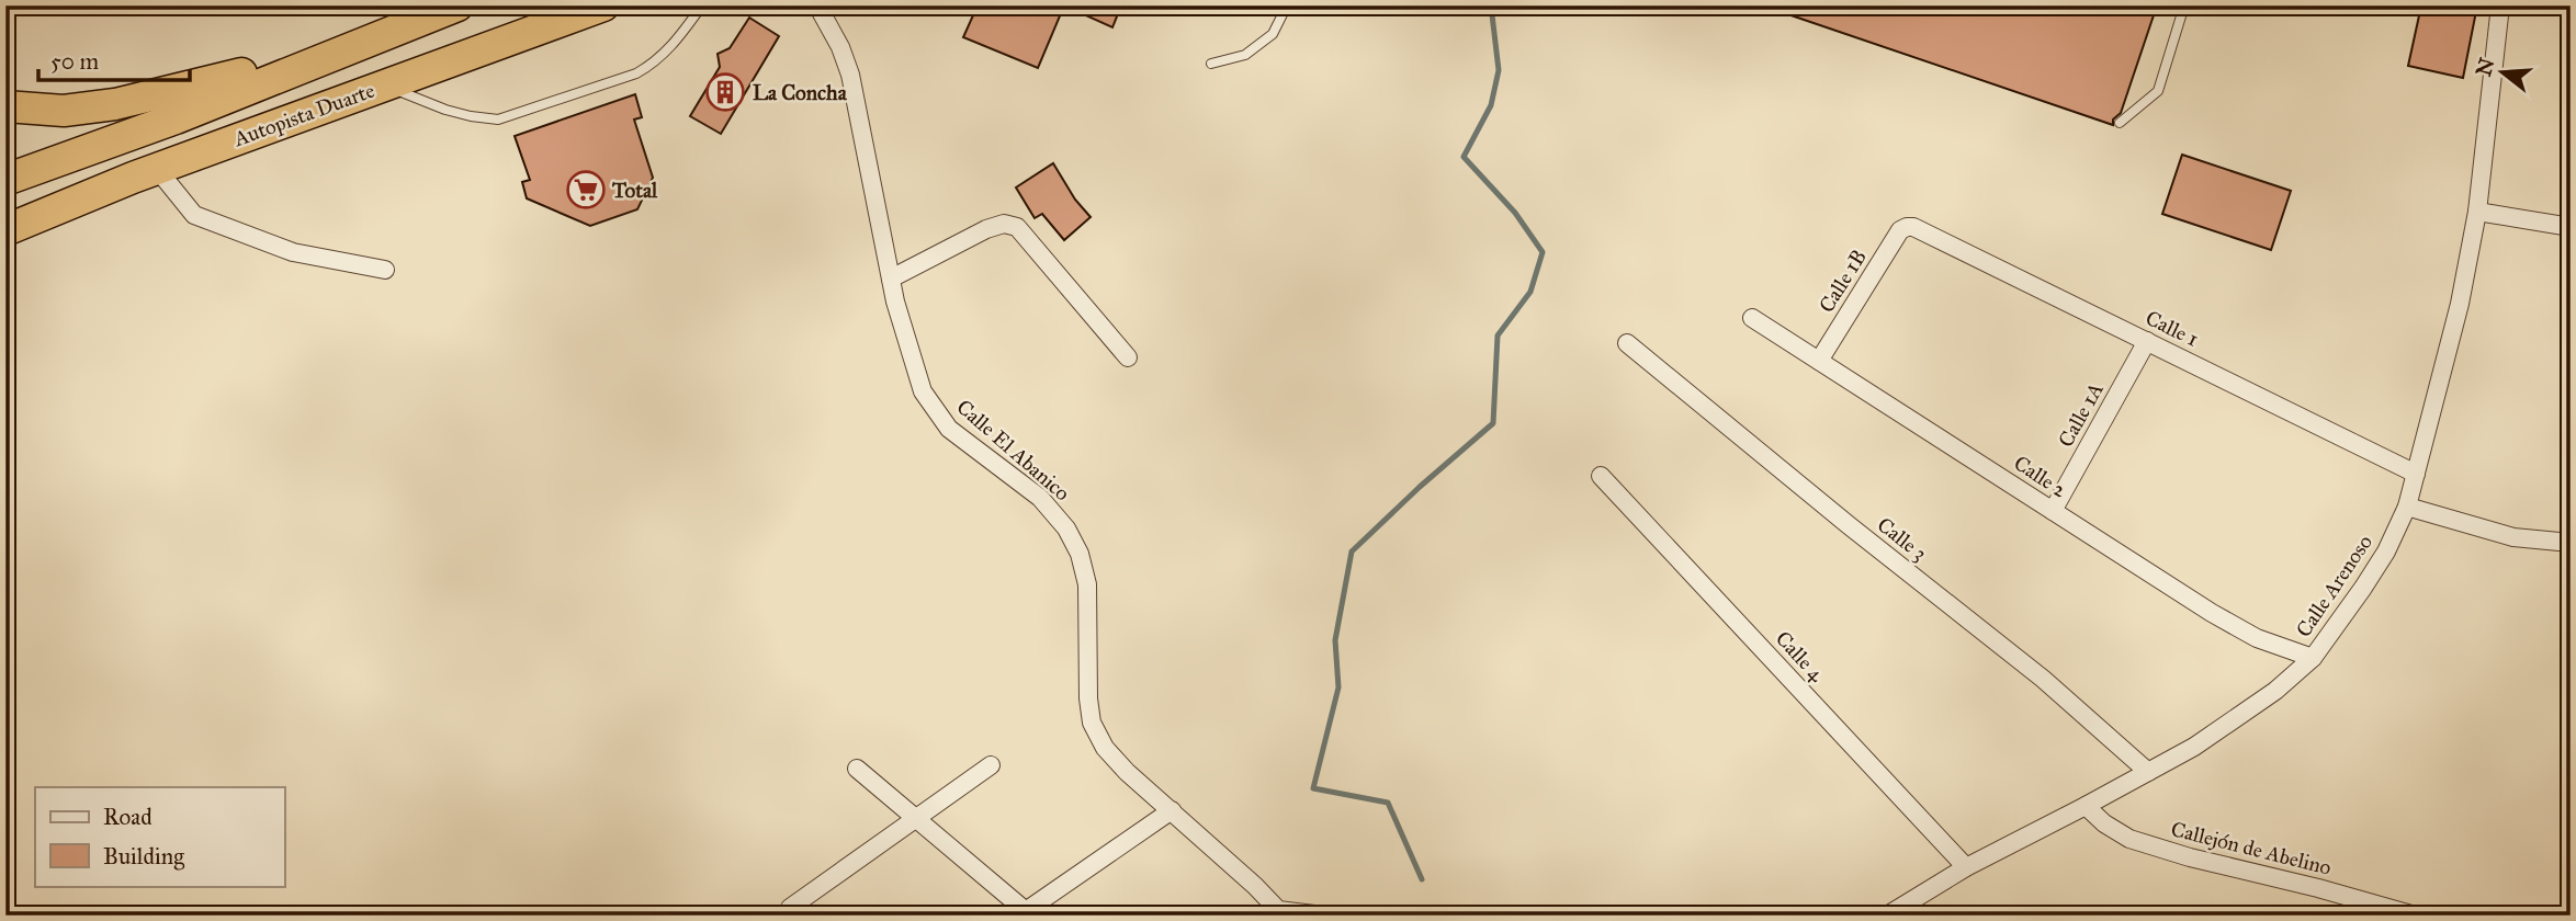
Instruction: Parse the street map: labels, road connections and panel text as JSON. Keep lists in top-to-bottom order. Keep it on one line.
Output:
{"streets":{"highway":["Autopista Duarte"],"street":["Calle 1B","Calle 1","Calle 1A","Calle El Abanico","Calle 2","Calle 3","Calle Arenoso","Calle 4","Callejón de Abelino"]},"crossings":[["Calle 1B","Calle 1"],["Calle 1B","Calle 2"],["Calle 1","Calle 1A"],["Calle 1","Calle Arenoso"],["Calle 1A","Calle 2"],["Calle 2","Calle Arenoso"],["Calle 3","Calle Arenoso"],["Calle Arenoso","Calle 4"],["Calle Arenoso","Callejón de Abelino"]],"places":{"building":["La Concha"],"supermarket":["Total"]},"legend":["Road","Building"],"scale_bar":"50 m","north":"left"}
